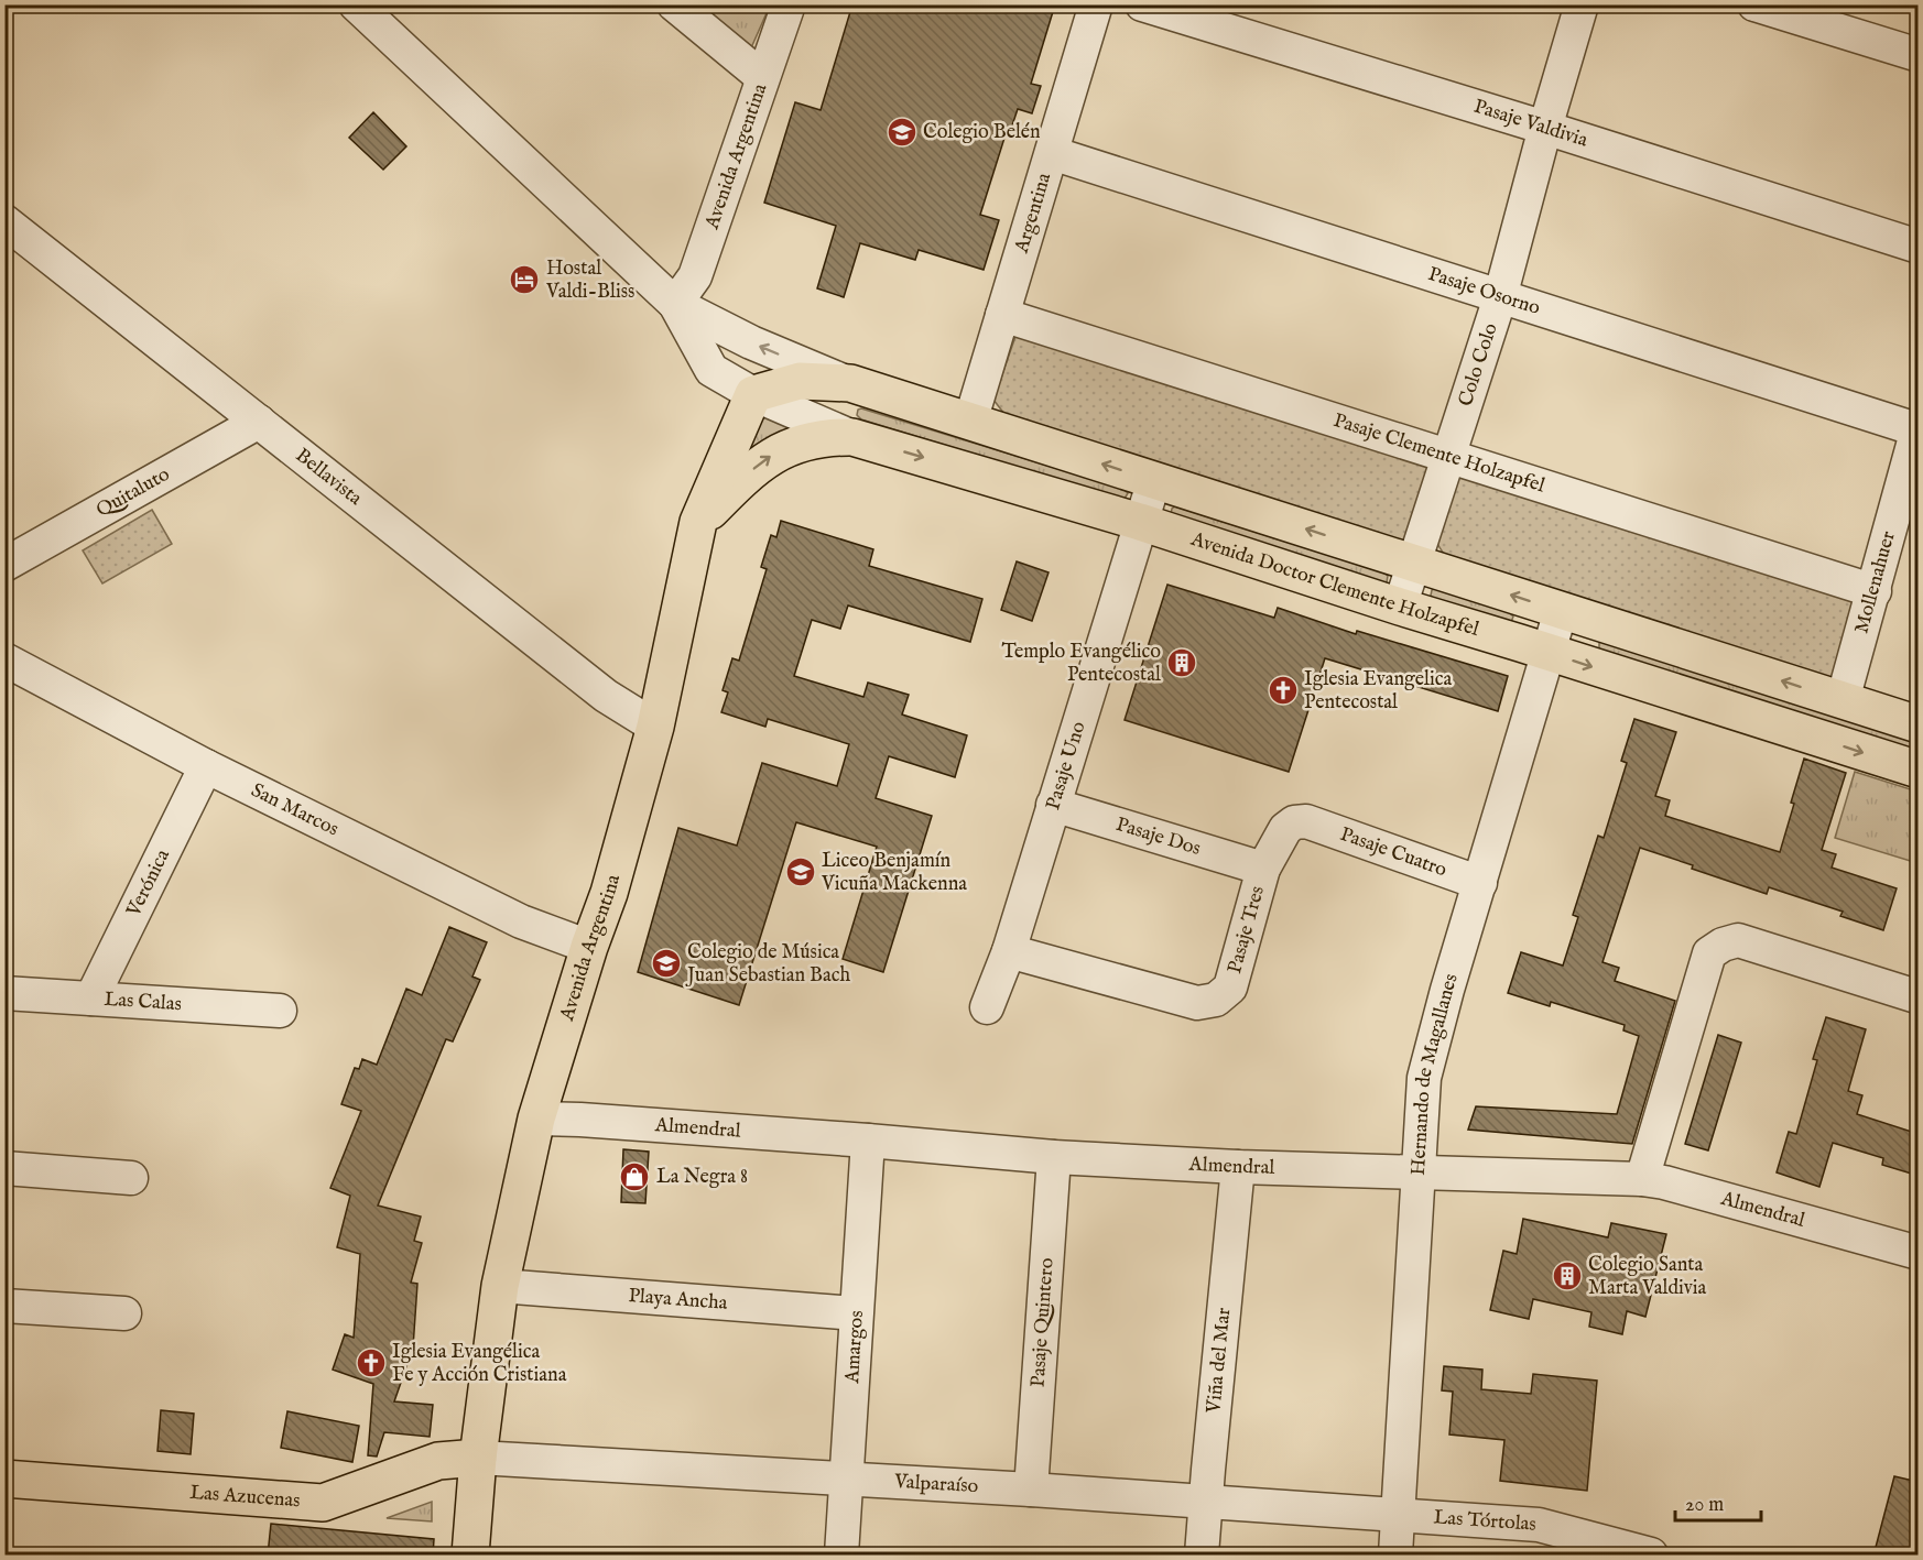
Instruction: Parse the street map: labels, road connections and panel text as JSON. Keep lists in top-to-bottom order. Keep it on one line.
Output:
{"streets":{"main road":["Avenida Argentina","Avenida Doctor Clemente Holzapfel","Las Azucenas"],"street":["Pasaje Valdivia","Argentina","Pasaje Osorno","Colo Colo","Pasaje Clemente Holzapfel","Bellavista","Quitaluto","Mollenahuer","Pasaje Uno","San Marcos","Pasaje Dos","Pasaje Cuatro","Verónica","Pasaje Tres","Las Calas","Hernando de Magallanes","Almendral","Playa Ancha","Pasaje Quintero","Amargos","Viña del Mar","Valparaíso","Las Tórtolas"]},"crossings":[["Pasaje Valdivia","Colo Colo"],["Avenida Argentina","Bellavista"],["Avenida Argentina","Avenida Doctor Clemente Holzapfel"],["Avenida Argentina","San Marcos"],["Avenida Argentina","Almendral"],["Avenida Argentina","Playa Ancha"],["Avenida Argentina","Valparaíso"],["Avenida Argentina","Las Azucenas"],["Argentina","Pasaje Osorno"],["Argentina","Pasaje Clemente Holzapfel"],["Pasaje Osorno","Colo Colo"],["Pasaje Osorno","Mollenahuer"],["Colo Colo","Pasaje Clemente Holzapfel"],["Colo Colo","Avenida Doctor Clemente Holzapfel"],["Pasaje Clemente Holzapfel","Mollenahuer"],["Bellavista","Quitaluto"],["Avenida Doctor Clemente Holzapfel","Pasaje Uno"],["Avenida Doctor Clemente Holzapfel","Hernando de Magallanes"],["Pasaje Uno","Pasaje Dos"],["Pasaje Uno","Pasaje Tres"],["San Marcos","Verónica"],["Pasaje Dos","Pasaje Tres"],["Pasaje Cuatro","Pasaje Tres"],["Pasaje Cuatro","Hernando de Magallanes"],["Verónica","Las Calas"],["Hernando de Magallanes","Almendral"],["Hernando de Magallanes","Valparaíso"],["Hernando de Magallanes","Las Tórtolas"],["Almendral","Pasaje Quintero"],["Almendral","Amargos"],["Almendral","Viña del Mar"],["Playa Ancha","Amargos"],["Pasaje Quintero","Valparaíso"],["Amargos","Valparaíso"],["Viña del Mar","Valparaíso"],["Valparaíso","Las Azucenas"],["Valparaíso","Las Tórtolas"]],"one_way":["Avenida Doctor Clemente Holzapfel"],"places":{"school or university":["Colegio Belén","Liceo Benjamín Vicuña Mackenna","Colegio de Música Juan Sebastian Bach"],"hotel":["Hostal Valdi-Bliss"],"building":["Templo Evangélico Pentecostal","Colegio Santa Marta Valdivia"],"church":["Iglesia Evangelica Pentecostal","Iglesia Evangélica Fe y Acción Cristiana"],"shop":["La Negra 8"]},"scale_bar":"20 m"}
